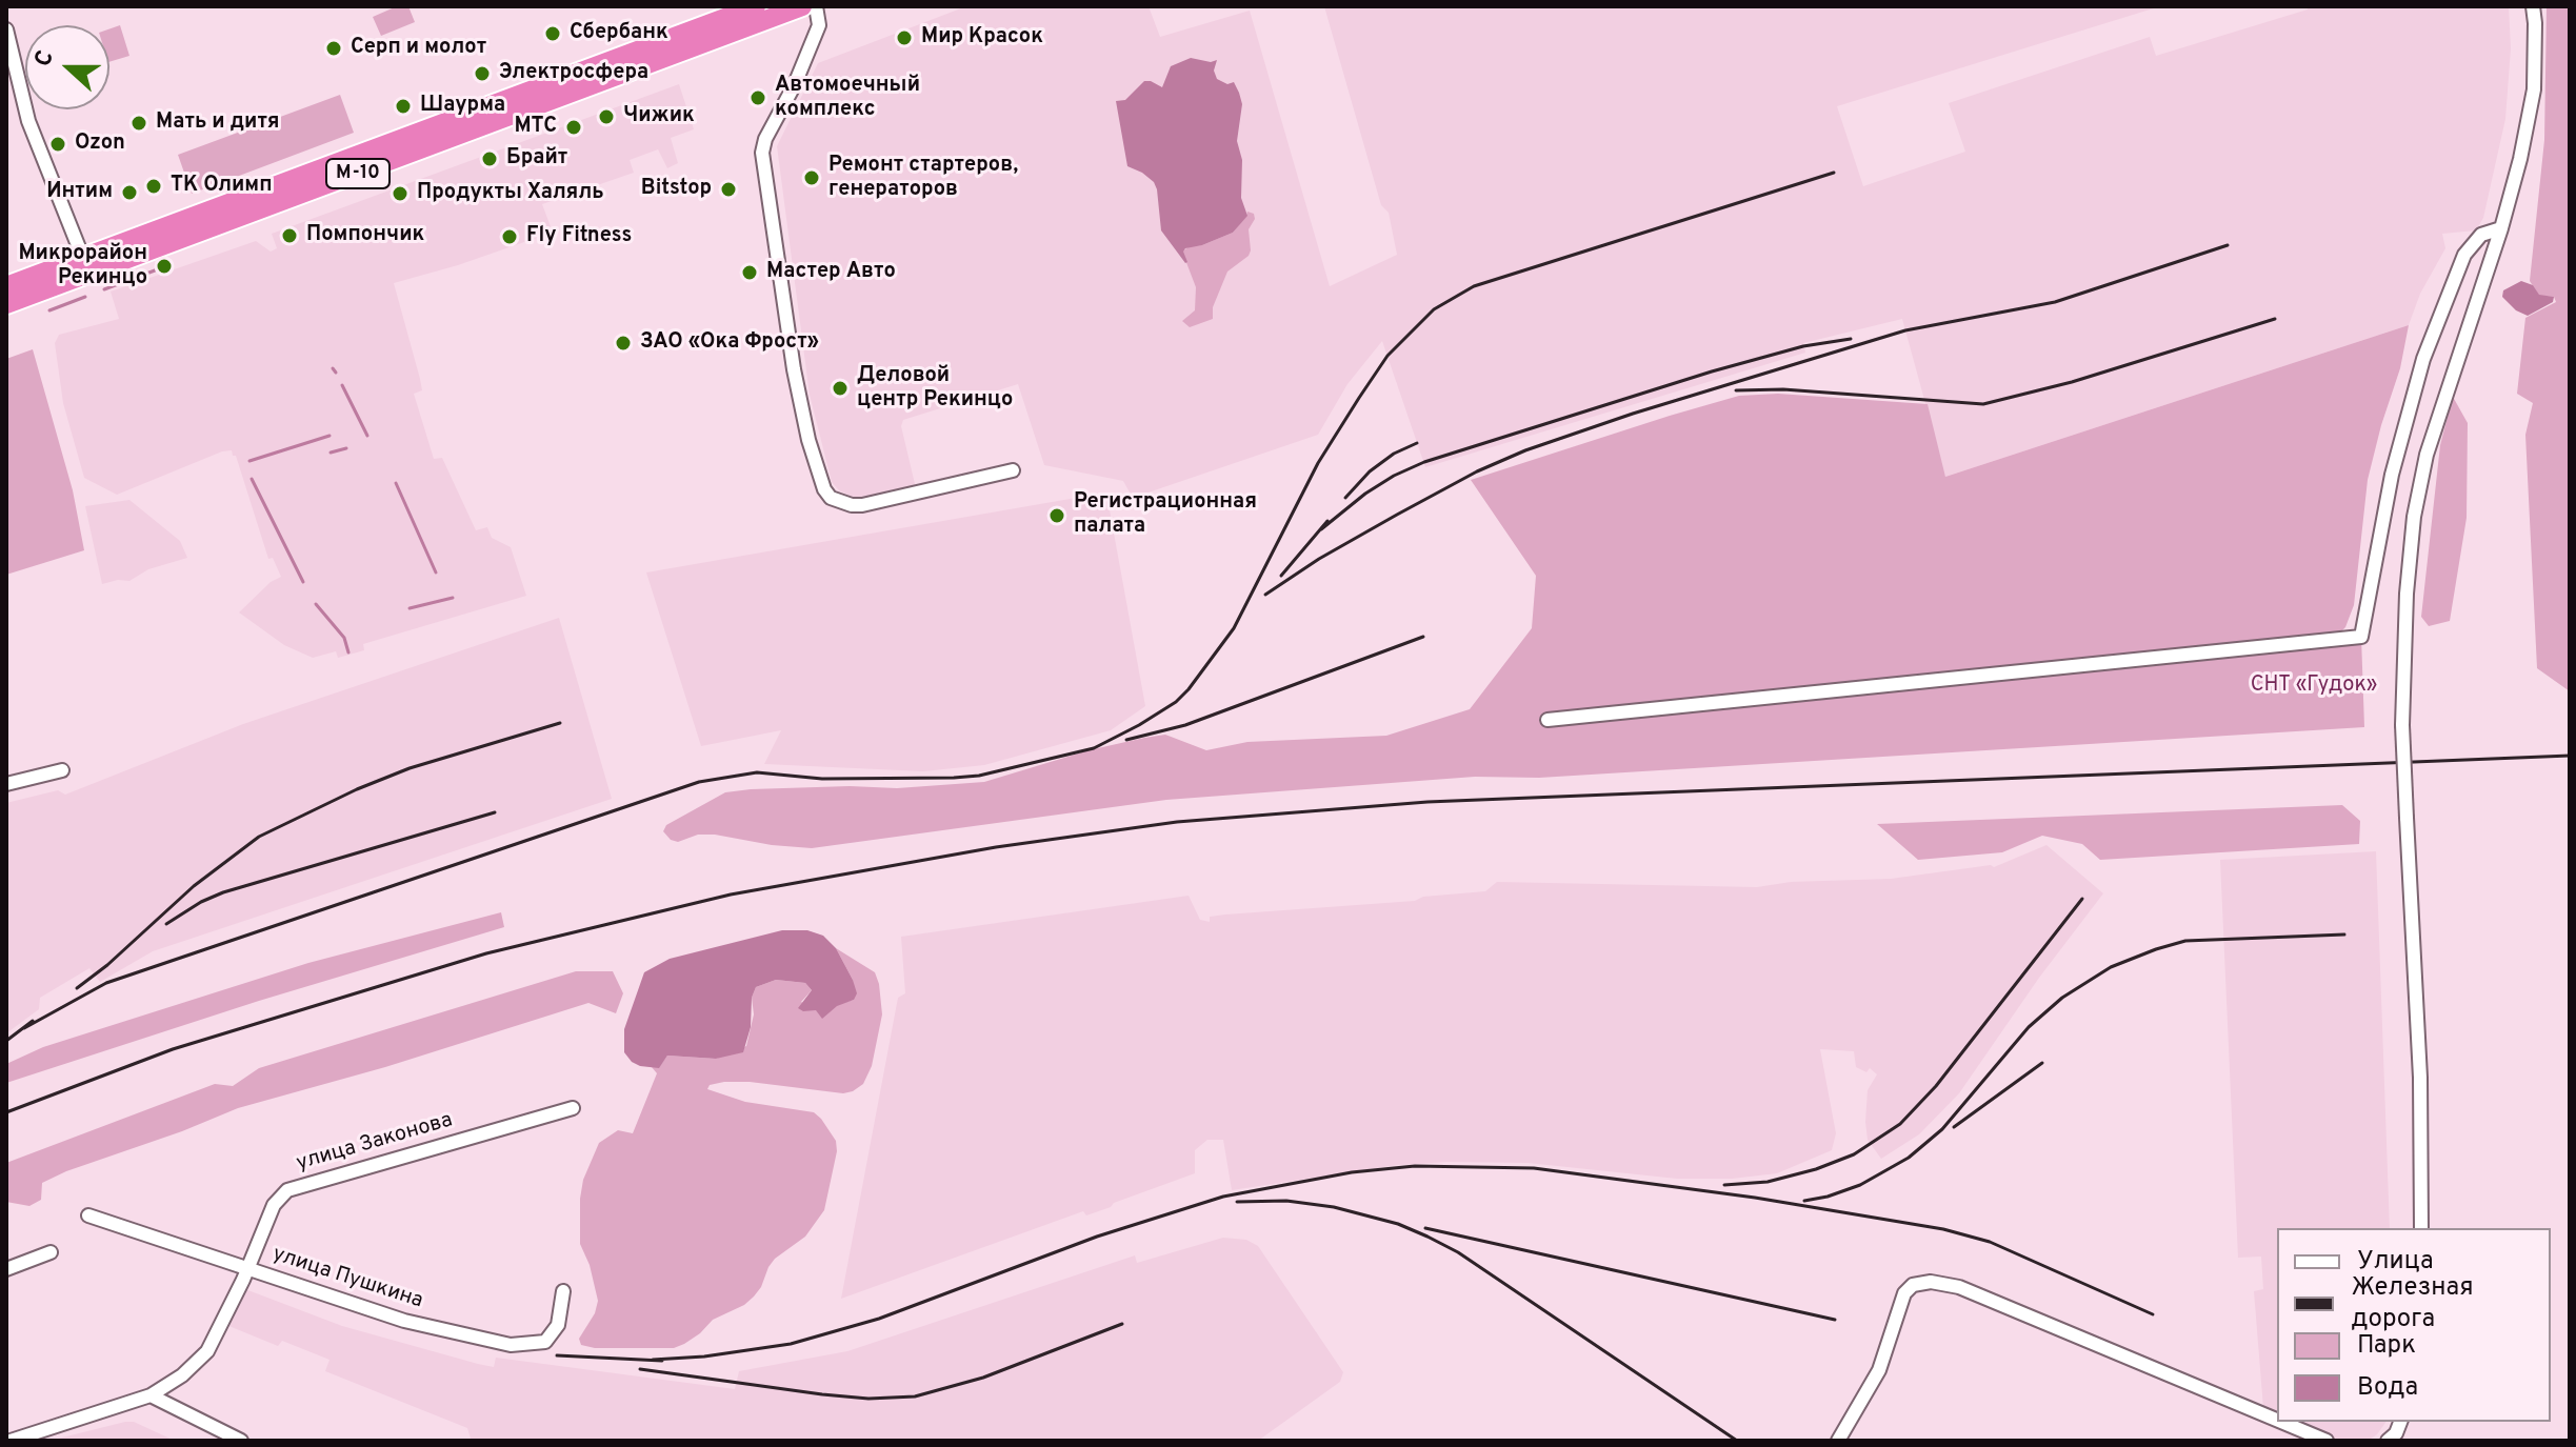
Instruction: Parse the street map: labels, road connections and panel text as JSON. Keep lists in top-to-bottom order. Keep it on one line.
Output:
{"streets":{"highway":["М-10"],"street":["улица Законова","улица Пушкина"]},"crossings":[["улица Законова","улица Пушкина"]],"parks":["СНТ «Гудок»"],"places":["Сбербанк","Мир Красок","Серп и молот","Электросфера","Автомоечный комплекс","Шаурма","Чижик","Мать и дитя","МТС","Ozon","Брайт","Ремонт стартеров, генераторов","ТК Олимп","Bitstop","Интим","Продукты Халяль","Помпончик","Fly Fitness","Микрорайон Рекинцо","Мастер Авто","ЗАО «Ока Фрост»","Деловой центр Рекинцо","Регистрационная палата"],"legend":["Улица","Железная дорога","Парк","Вода"],"north":"left"}
